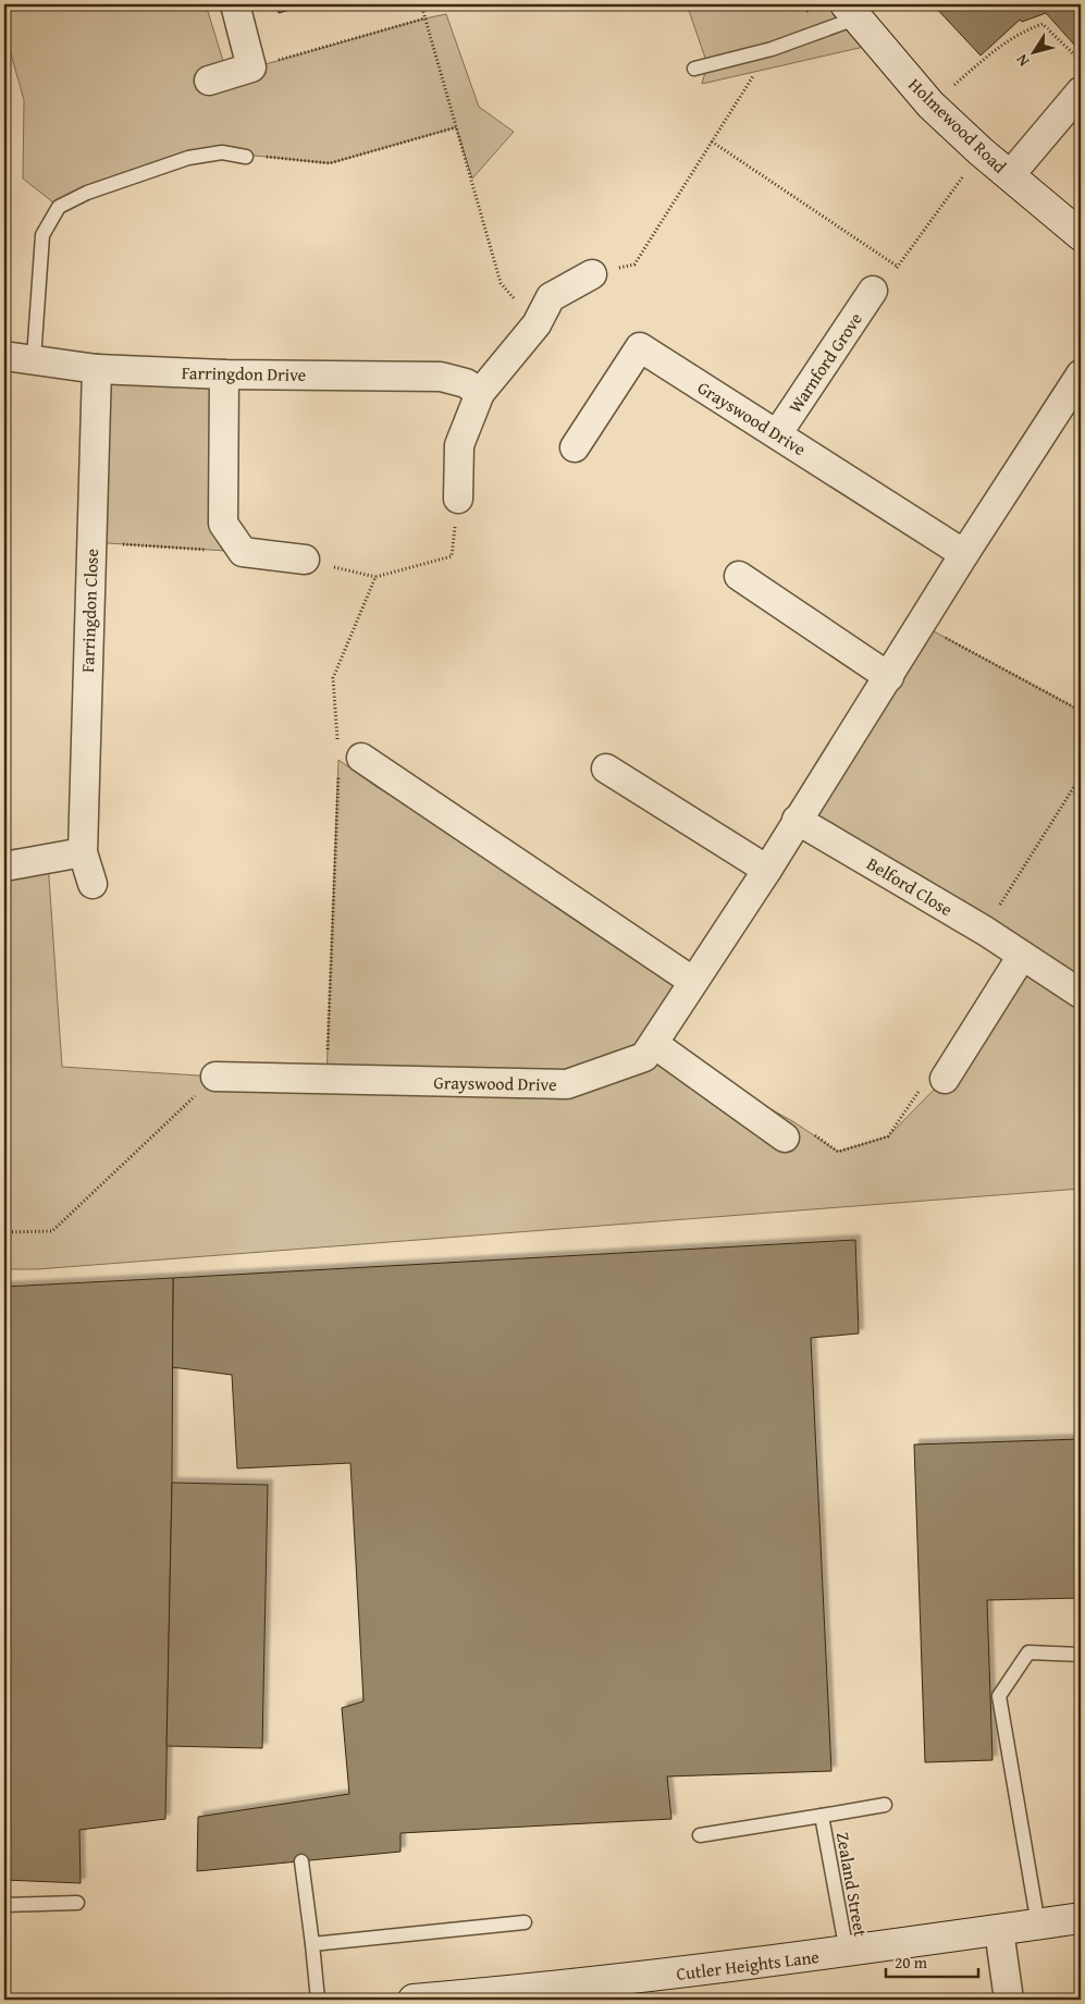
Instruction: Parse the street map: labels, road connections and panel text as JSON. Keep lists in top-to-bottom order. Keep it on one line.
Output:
{"streets":{"street":["Holmewood Road","Warnford Grove","Farringdon Drive","Grayswood Drive","Farringdon Close","Belford Close","Cutler Heights Lane"],"lane":["Zealand Street"]},"crossings":[["Warnford Grove","Grayswood Drive"],["Farringdon Drive","Farringdon Close"],["Grayswood Drive","Belford Close"],["Zealand Street","Cutler Heights Lane"]],"scale_bar":"20 m","north":"bottom left"}
